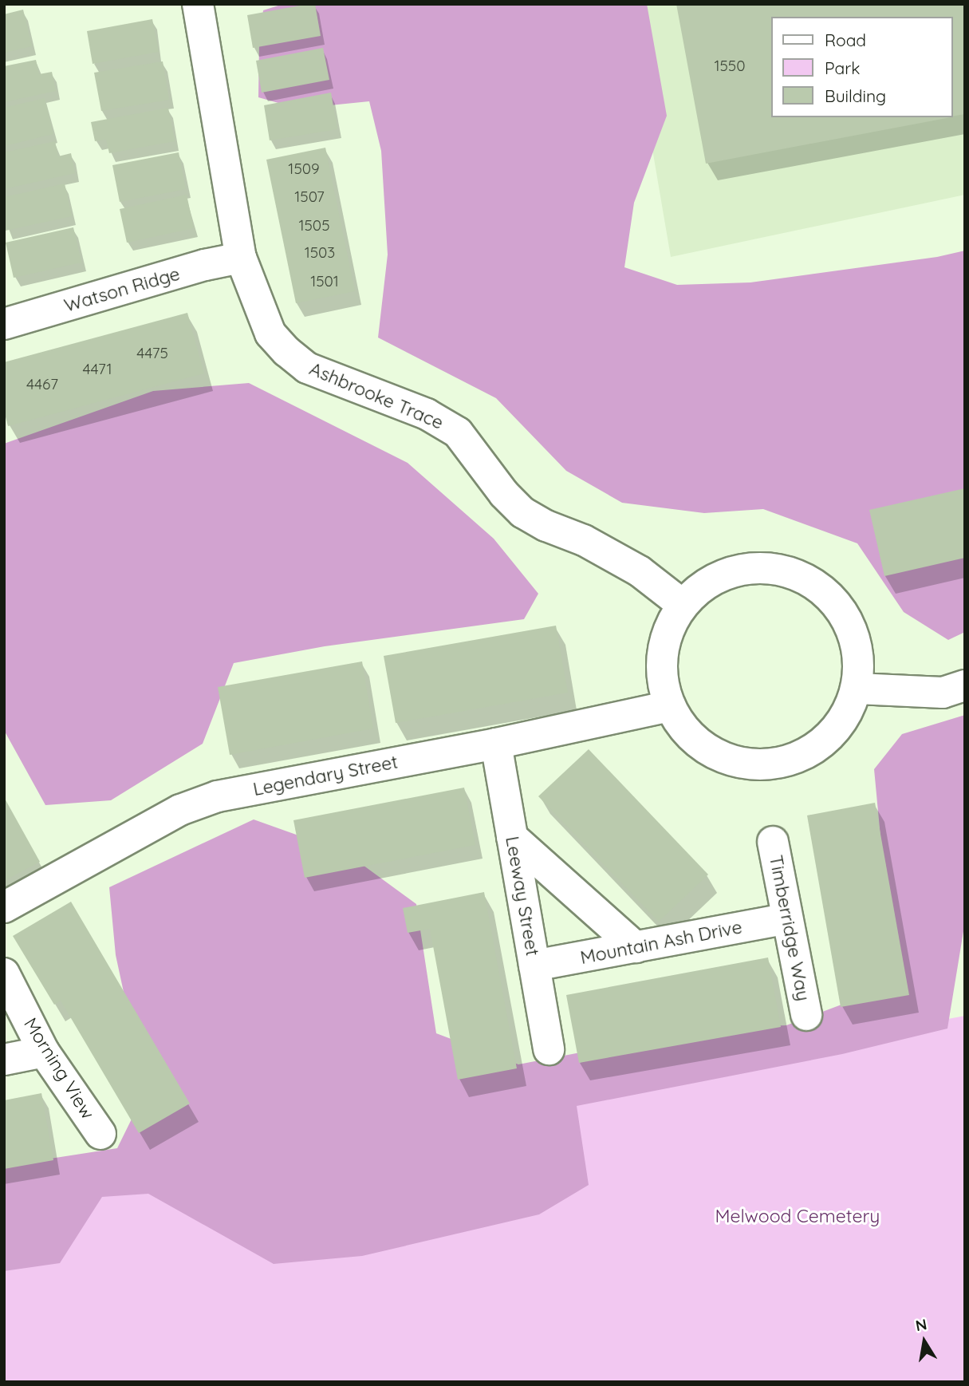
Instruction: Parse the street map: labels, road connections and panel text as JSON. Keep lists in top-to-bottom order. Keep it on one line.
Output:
{"streets":{"street":["Watson Ridge","Ashbrooke Trace","Legendary Street","Leeway Street","Timberridge Way","Mountain Ash Drive","Morning View"]},"crossings":[["Watson Ridge","Ashbrooke Trace"],["Ashbrooke Trace","Legendary Street"],["Legendary Street","Leeway Street"],["Leeway Street","Mountain Ash Drive"],["Timberridge Way","Mountain Ash Drive"]],"parks":["Melwood Cemetery"],"house_numbers":["1550","1509","1507","1505","1503","1501","4475","4471","4467"],"legend":["Road","Park","Building"],"north":"top"}
